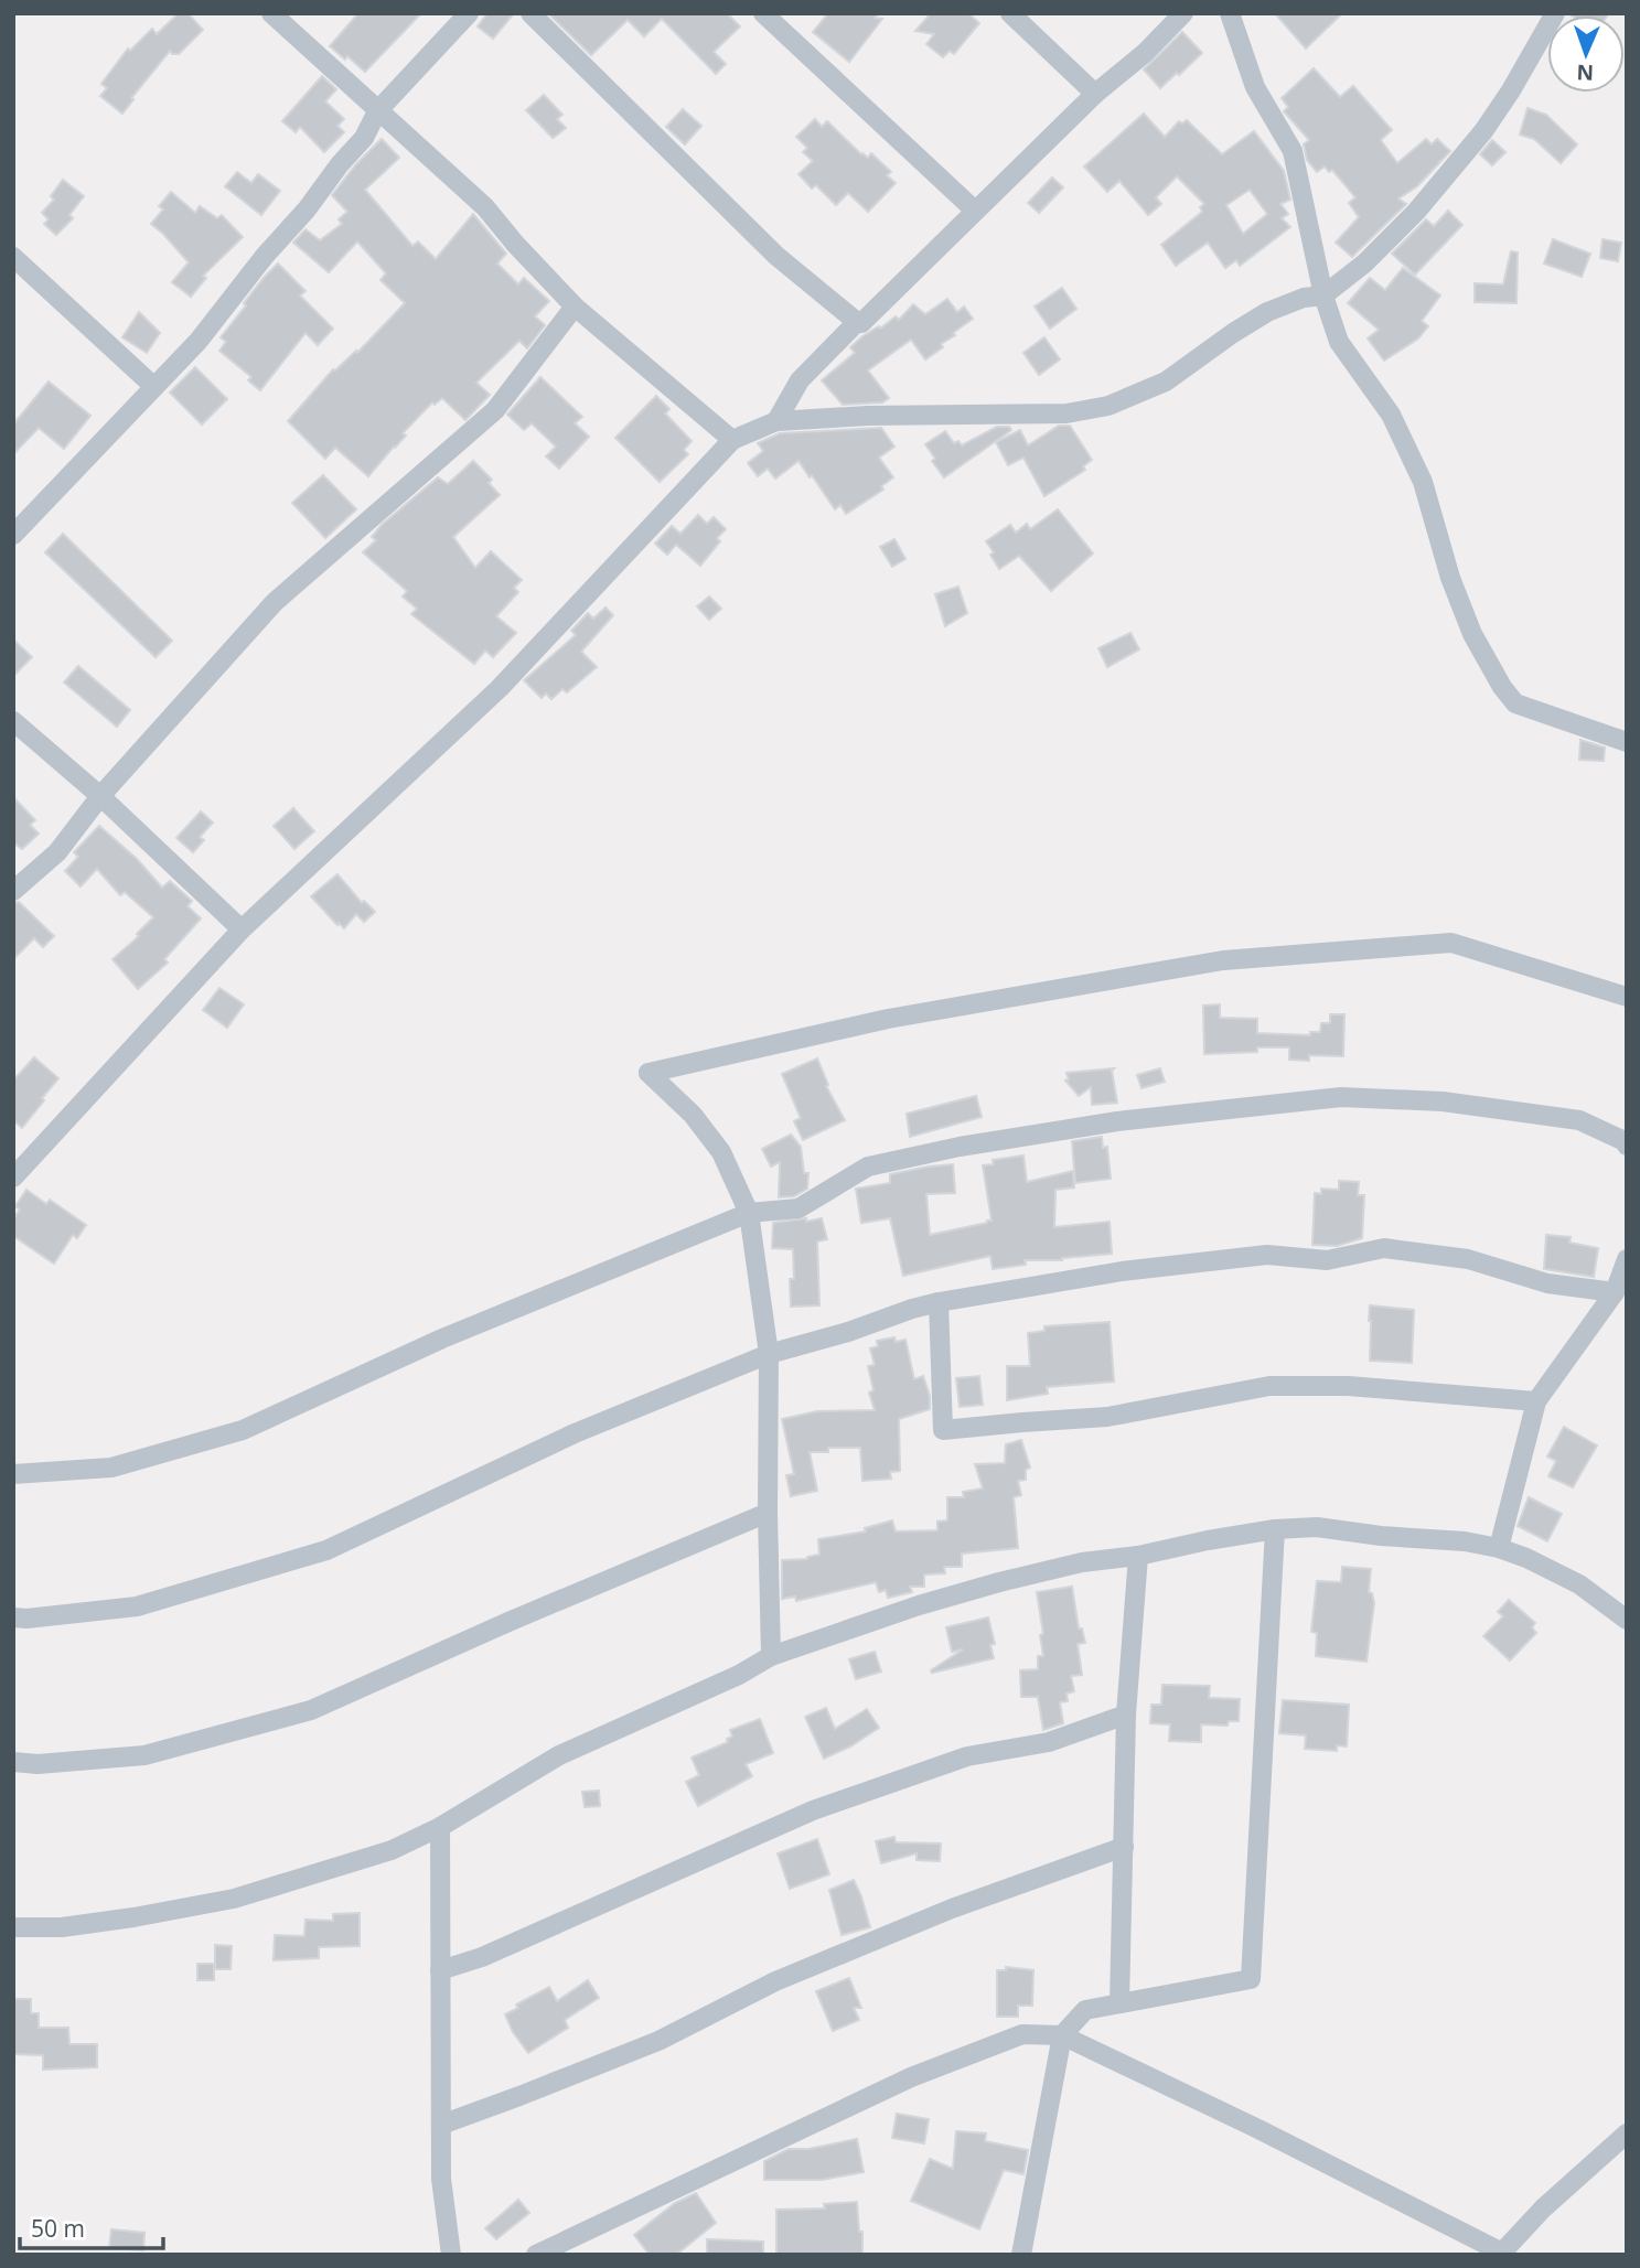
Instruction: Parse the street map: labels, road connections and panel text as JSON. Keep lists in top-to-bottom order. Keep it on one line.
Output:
{"scale_bar":"50 m","north":"bottom"}
